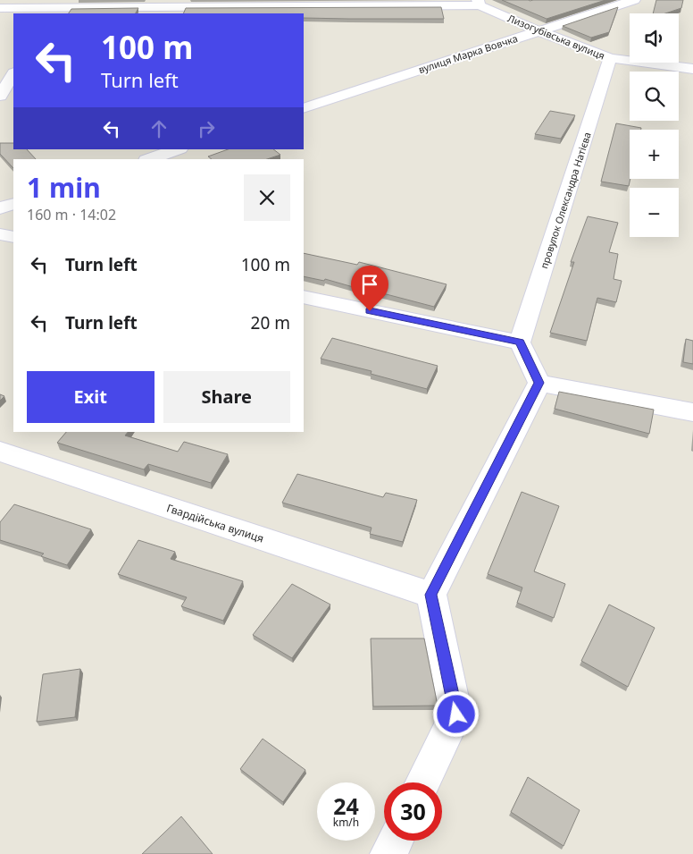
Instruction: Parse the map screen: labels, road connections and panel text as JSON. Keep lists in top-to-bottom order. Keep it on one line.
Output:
{"streets":{"street":["Лизогубівська вулиця","вулиця Марка Вовчка","провулок Олександра Натієва","Гвардійська вулиця"]},"crossings":[["Лизогубівська вулиця","вулиця Марка Вовчка"],["Лизогубівська вулиця","провулок Олександра Натієва"]],"page":{"map_buttons":["+","−"],"turn":["100 m","Turn left"],"heading":["1 min","160 m · 14:02"],"list":[{"name":"Turn left","value":"100 m"},{"name":"Turn left","value":"20 m"}],"buttons":["Exit","Share"],"speed":"24 km/h","limit":"30"}}
